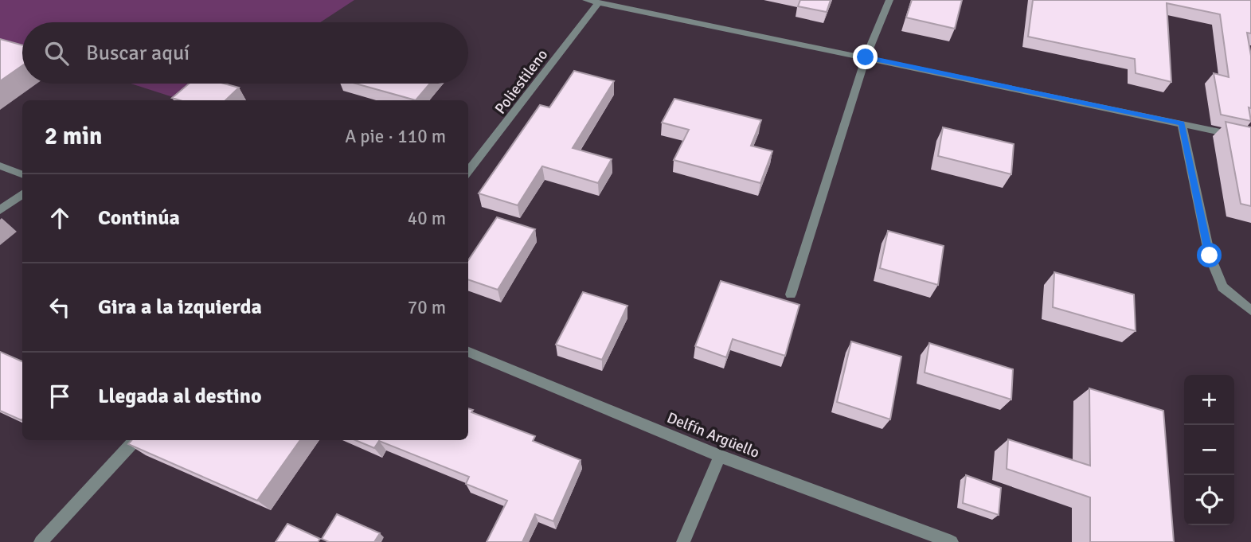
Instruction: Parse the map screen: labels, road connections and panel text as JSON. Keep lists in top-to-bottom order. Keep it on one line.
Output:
{"streets":{"street":["Poliestileno","Delfín Argüello"]},"page":{"search":"Buscar aquí","heading":["2 min","A pie · 110 m"],"list":[["Continúa","40 m"],["Gira a la izquierda","70 m"],"Llegada al destino"],"map_buttons":["+","−"]}}
